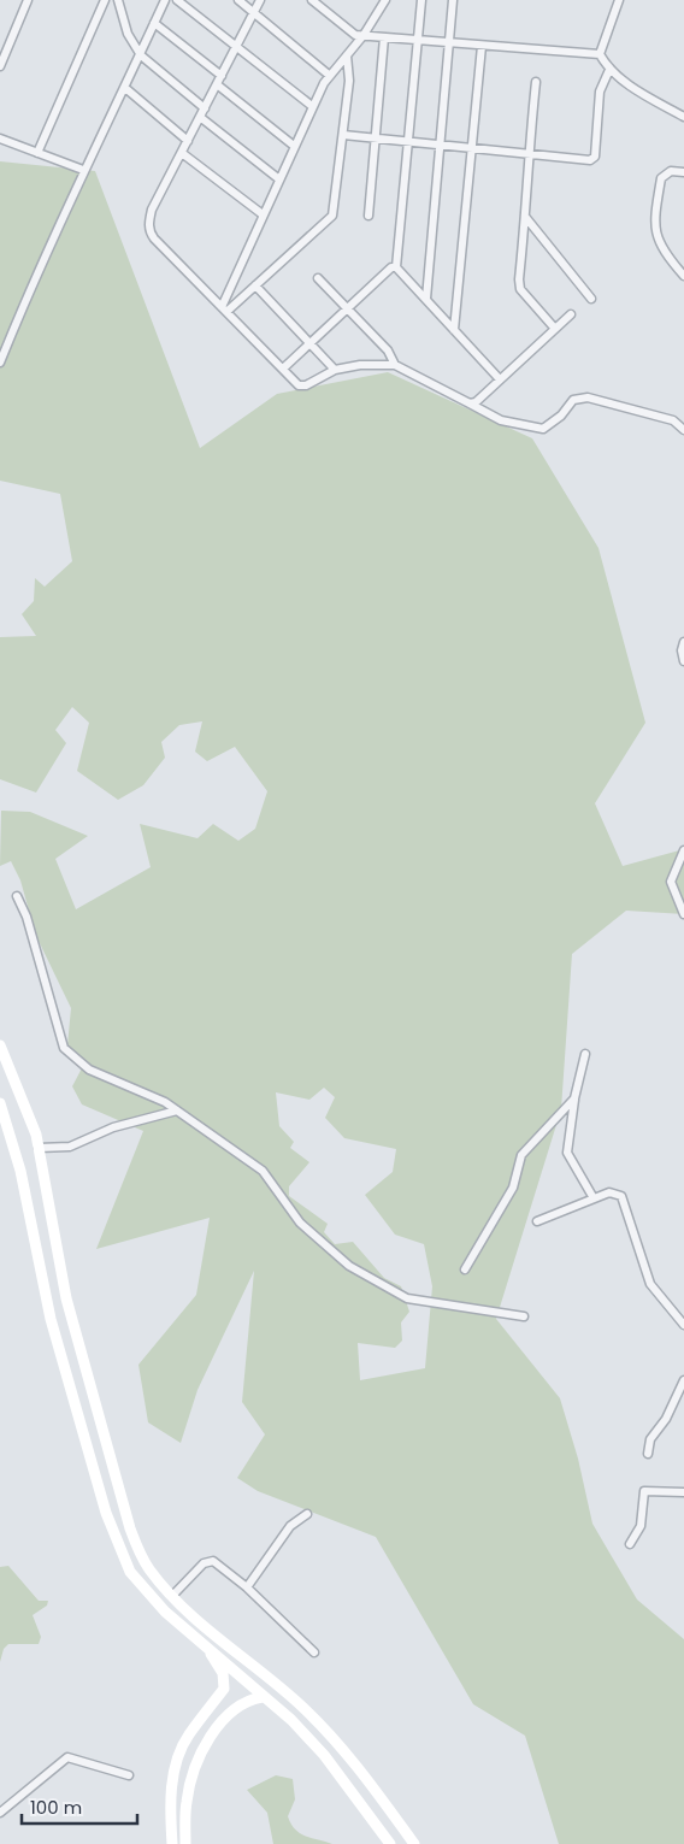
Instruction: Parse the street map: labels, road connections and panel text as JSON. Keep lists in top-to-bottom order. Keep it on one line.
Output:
{"scale_bar":"100 m"}
